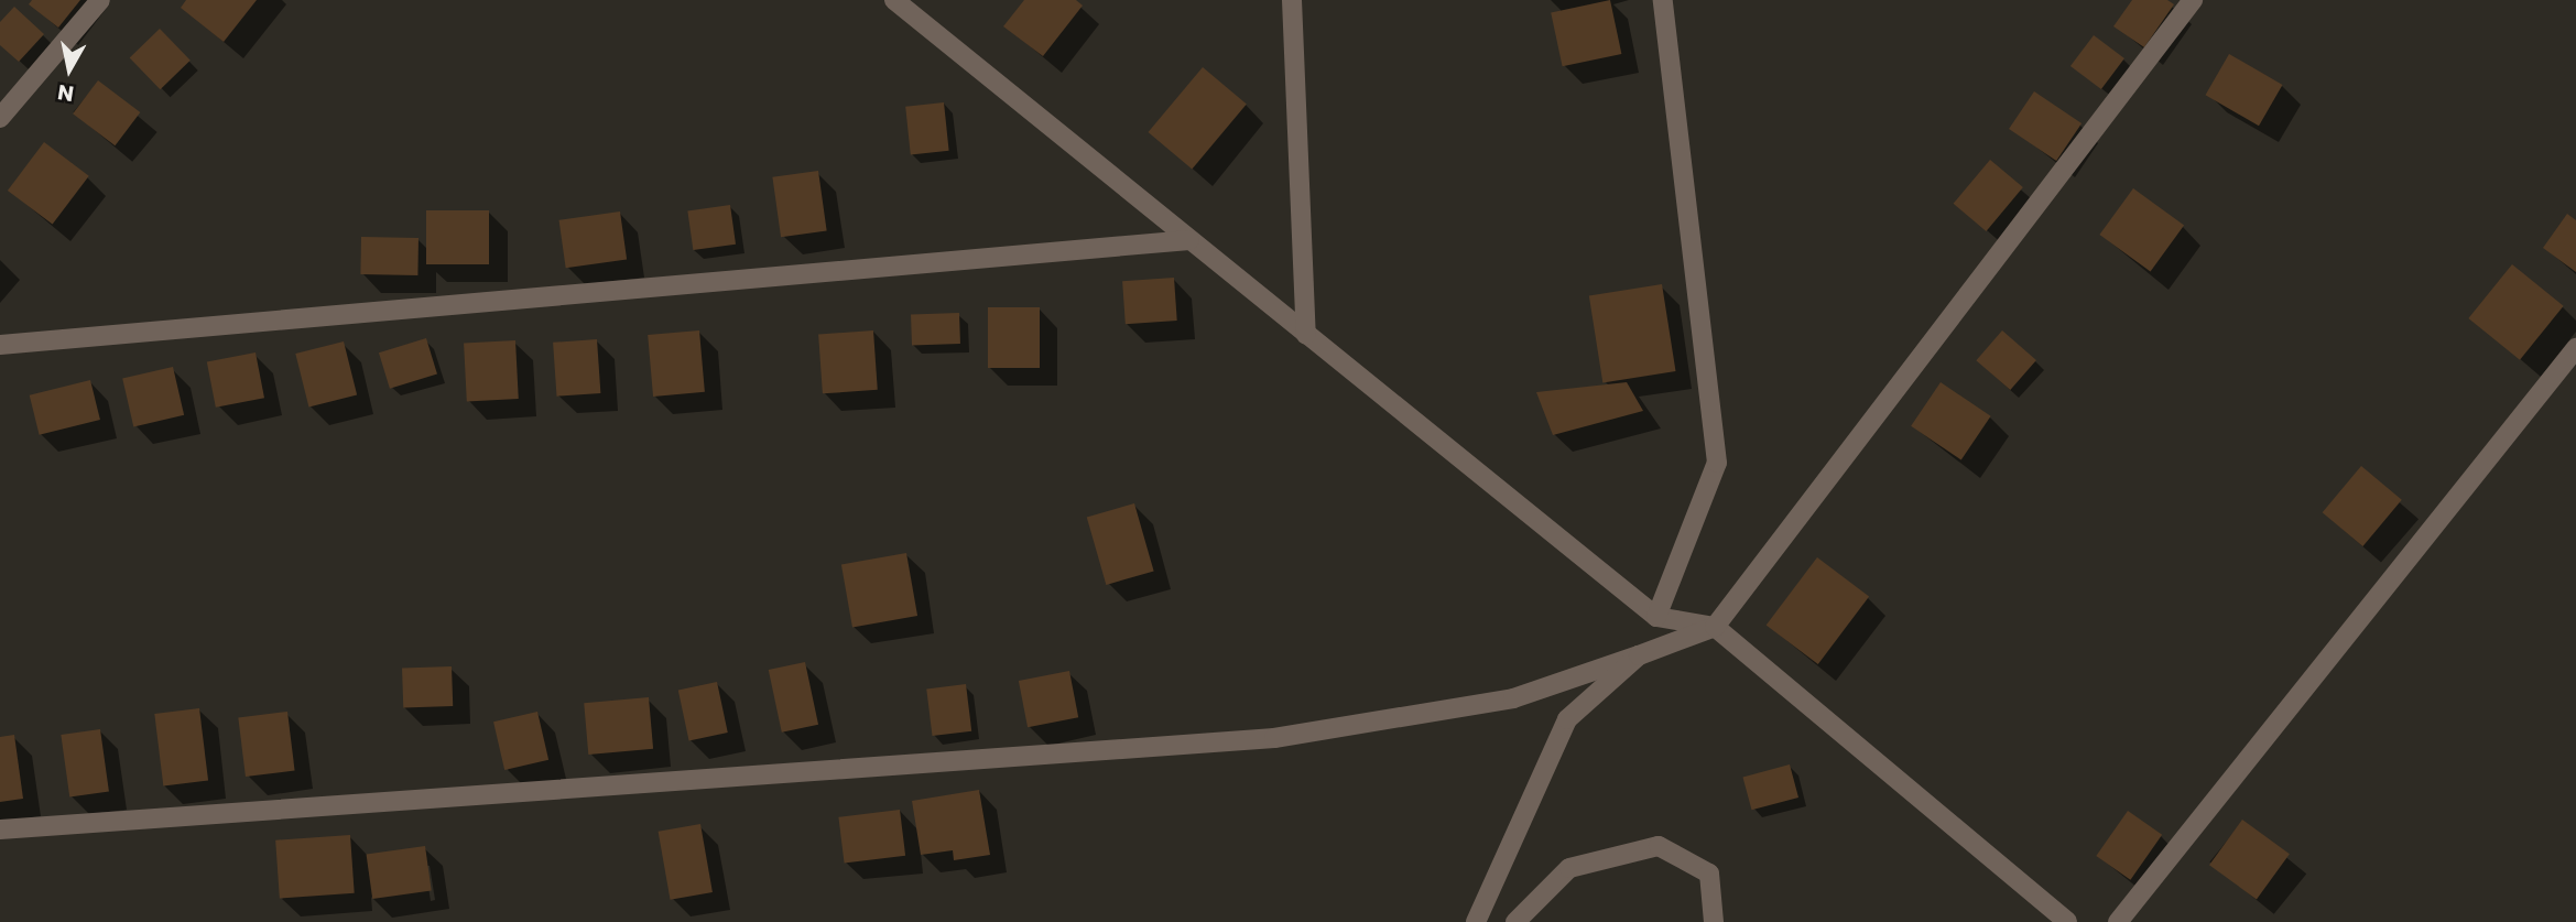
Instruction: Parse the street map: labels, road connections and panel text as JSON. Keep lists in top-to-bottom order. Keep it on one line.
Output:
{"north":"bottom"}
